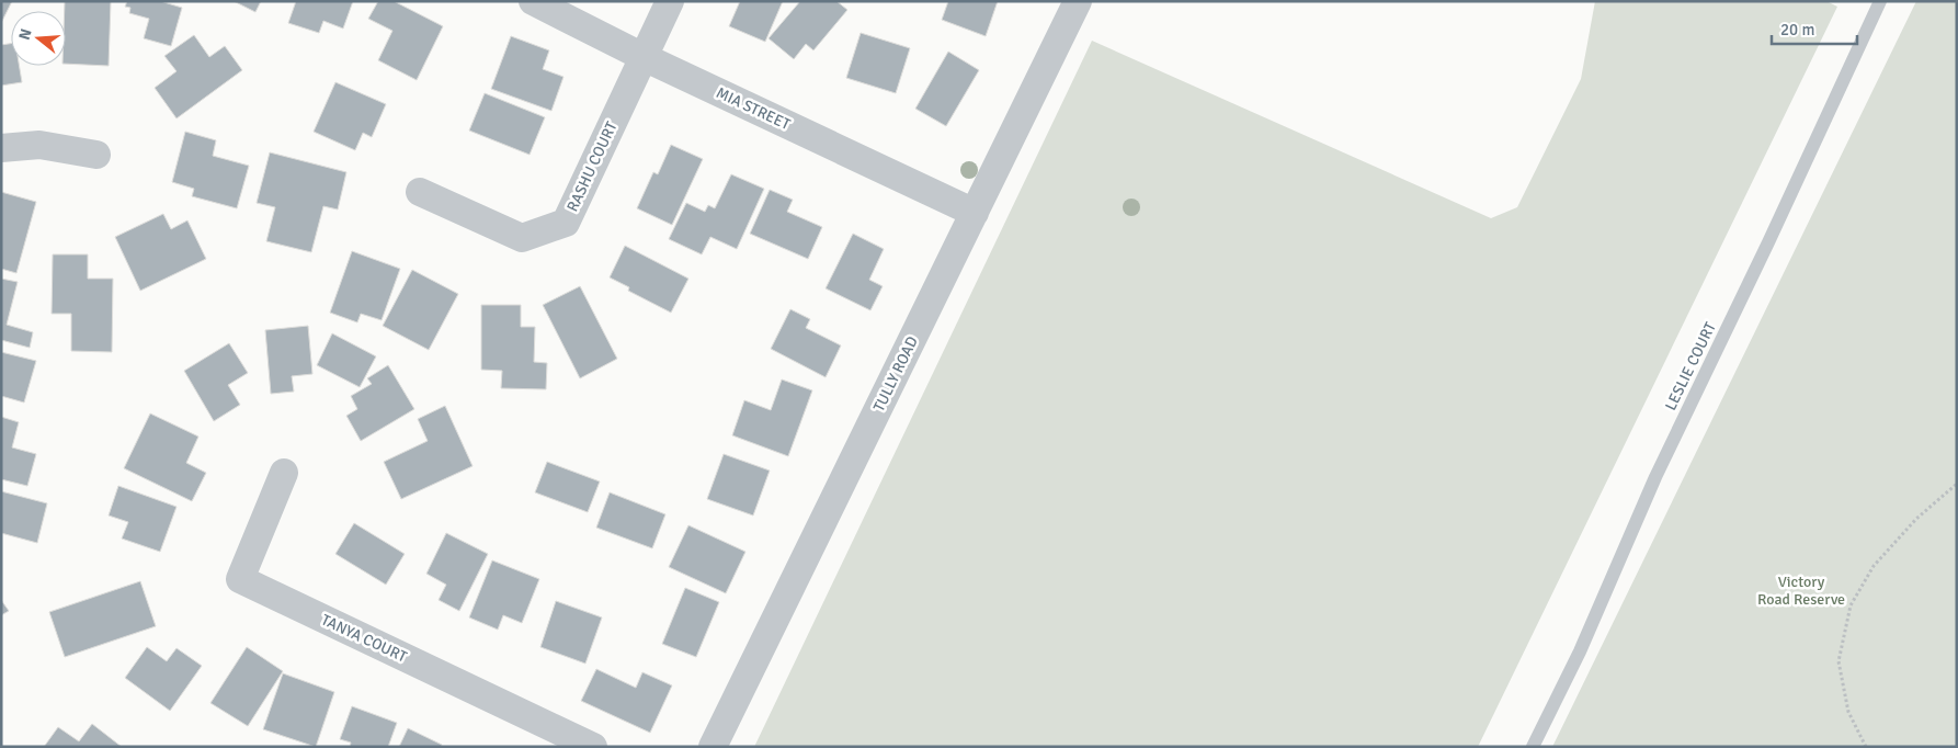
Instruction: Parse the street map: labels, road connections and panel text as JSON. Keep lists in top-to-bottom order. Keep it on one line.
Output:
{"streets":{"street":["MIA STREET","RASHU COURT","TULLY ROAD","TANYA COURT"],"lane":["LESLIE COURT"]},"crossings":[["MIA STREET","RASHU COURT"],["MIA STREET","TULLY ROAD"]],"parks":["Victory Road Reserve"],"scale_bar":"20 m","north":"left"}
